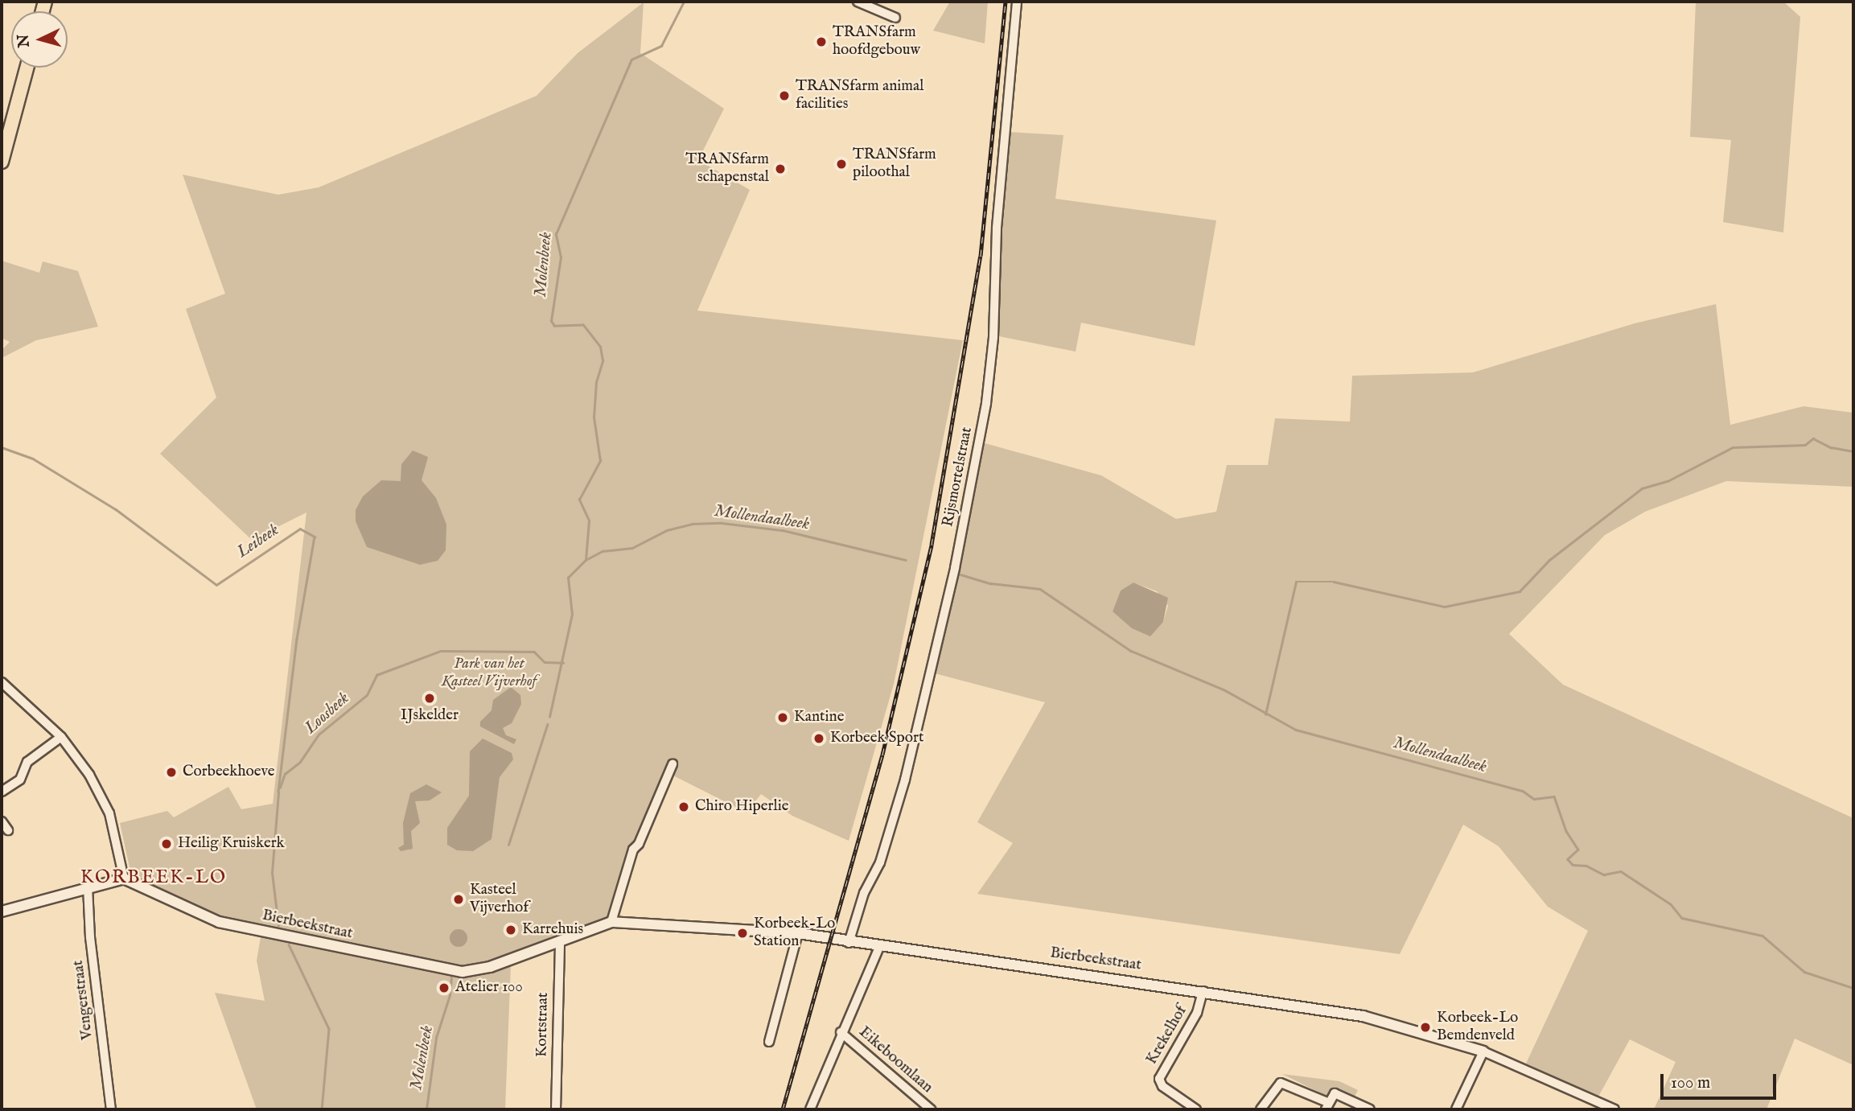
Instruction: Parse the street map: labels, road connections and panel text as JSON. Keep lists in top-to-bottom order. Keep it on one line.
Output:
{"streets":{"street":["Rijsmortelstraat","Bierbeekstraat","Vengerstraat","Kortstraat","Krekelhof","Eikeboomlaan"]},"crossings":[["Rijsmortelstraat","Bierbeekstraat"],["Bierbeekstraat","Kortstraat"],["Bierbeekstraat","Krekelhof"],["Bierbeekstraat","Eikeboomlaan"]],"districts":["KORBEEK-LO"],"water":["Molenbeek","Mollendaalbeek","Leibeek","Loosbeek"],"parks":["Park van het Kasteel Vijverhof"],"places":["TRANSfarm hoofdgebouw","TRANSfarm animal facilities","TRANSfarm piloothal","TRANSfarm schapenstal","IJskelder","Kantine","Korbeek Sport","Corbeekhoeve","Chiro Hiperlie","Heilig Kruiskerk","Kasteel Vijverhof","Karrehuis","Korbeek-Lo Station","Atelier 100","Korbeek-Lo Bemdenveld"],"scale_bar":"100 m","north":"left"}
